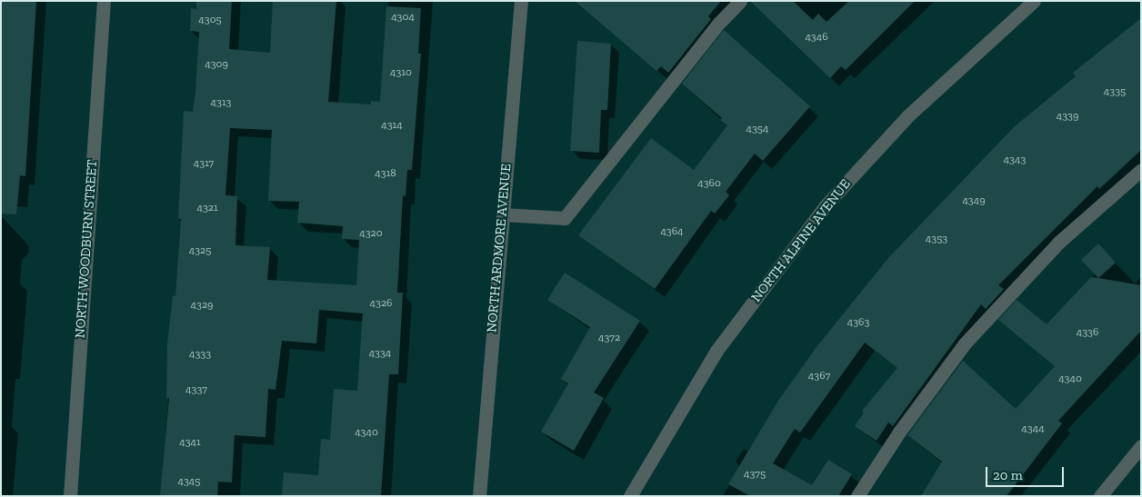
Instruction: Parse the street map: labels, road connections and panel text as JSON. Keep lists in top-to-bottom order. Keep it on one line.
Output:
{"streets":{"street":["NORTH ALPINE AVENUE","NORTH ARDMORE AVENUE","NORTH WOODBURN STREET"]},"house_numbers":["4304","4305","4346","4309","4310","4335","4313","4339","4314","4354","4343","4317","4318","4360","4349","4321","4364","4320","4353","4325","4326","4329","4363","4336","4372","4334","4333","4367","4340","4337","4344","4340","4341","4375","4345"],"scale_bar":"20 m"}
